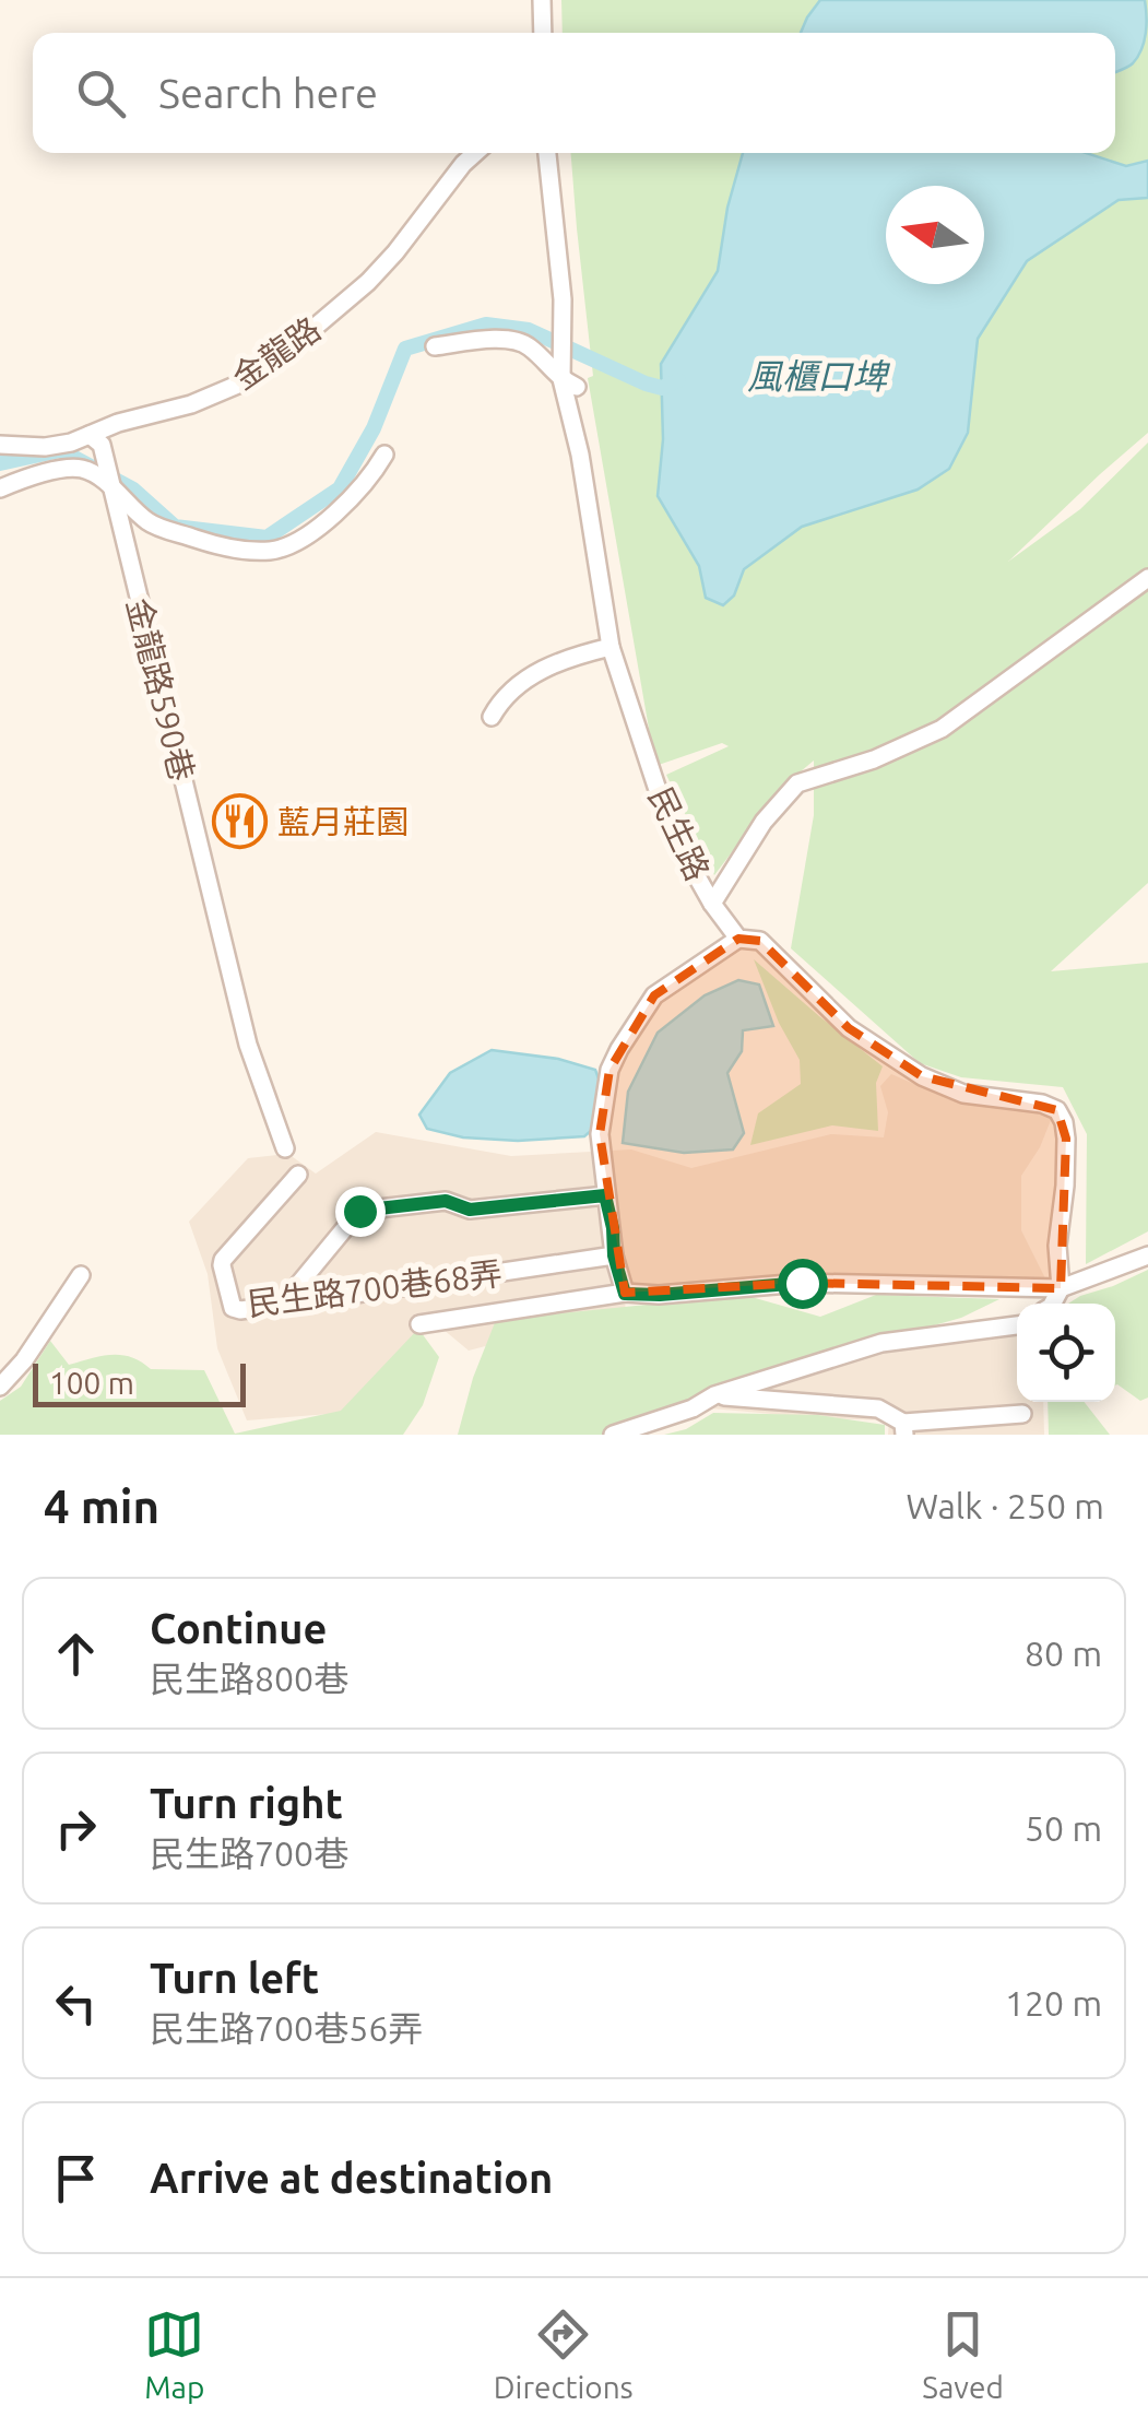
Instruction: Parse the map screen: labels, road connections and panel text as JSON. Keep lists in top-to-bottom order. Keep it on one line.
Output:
{"streets":{"street":["金龍路","金龍路590巷","民生路","民生路700巷68弄"]},"crossings":[["金龍路","金龍路590巷"]],"water":["風櫃口埤"],"places":{"restaurant":["藍月莊園"]},"scale_bar":"100 m","north":"left","page":{"search":"Search here","scale":"100 m","heading":["4 min","Walk · 250 m"],"list":[["Continue","民生路800巷","80 m"],["Turn right","民生路700巷","50 m"],["Turn left","民生路700巷56弄","120 m"],"Arrive at destination"],"nav":["Map","Directions","Saved"]}}
